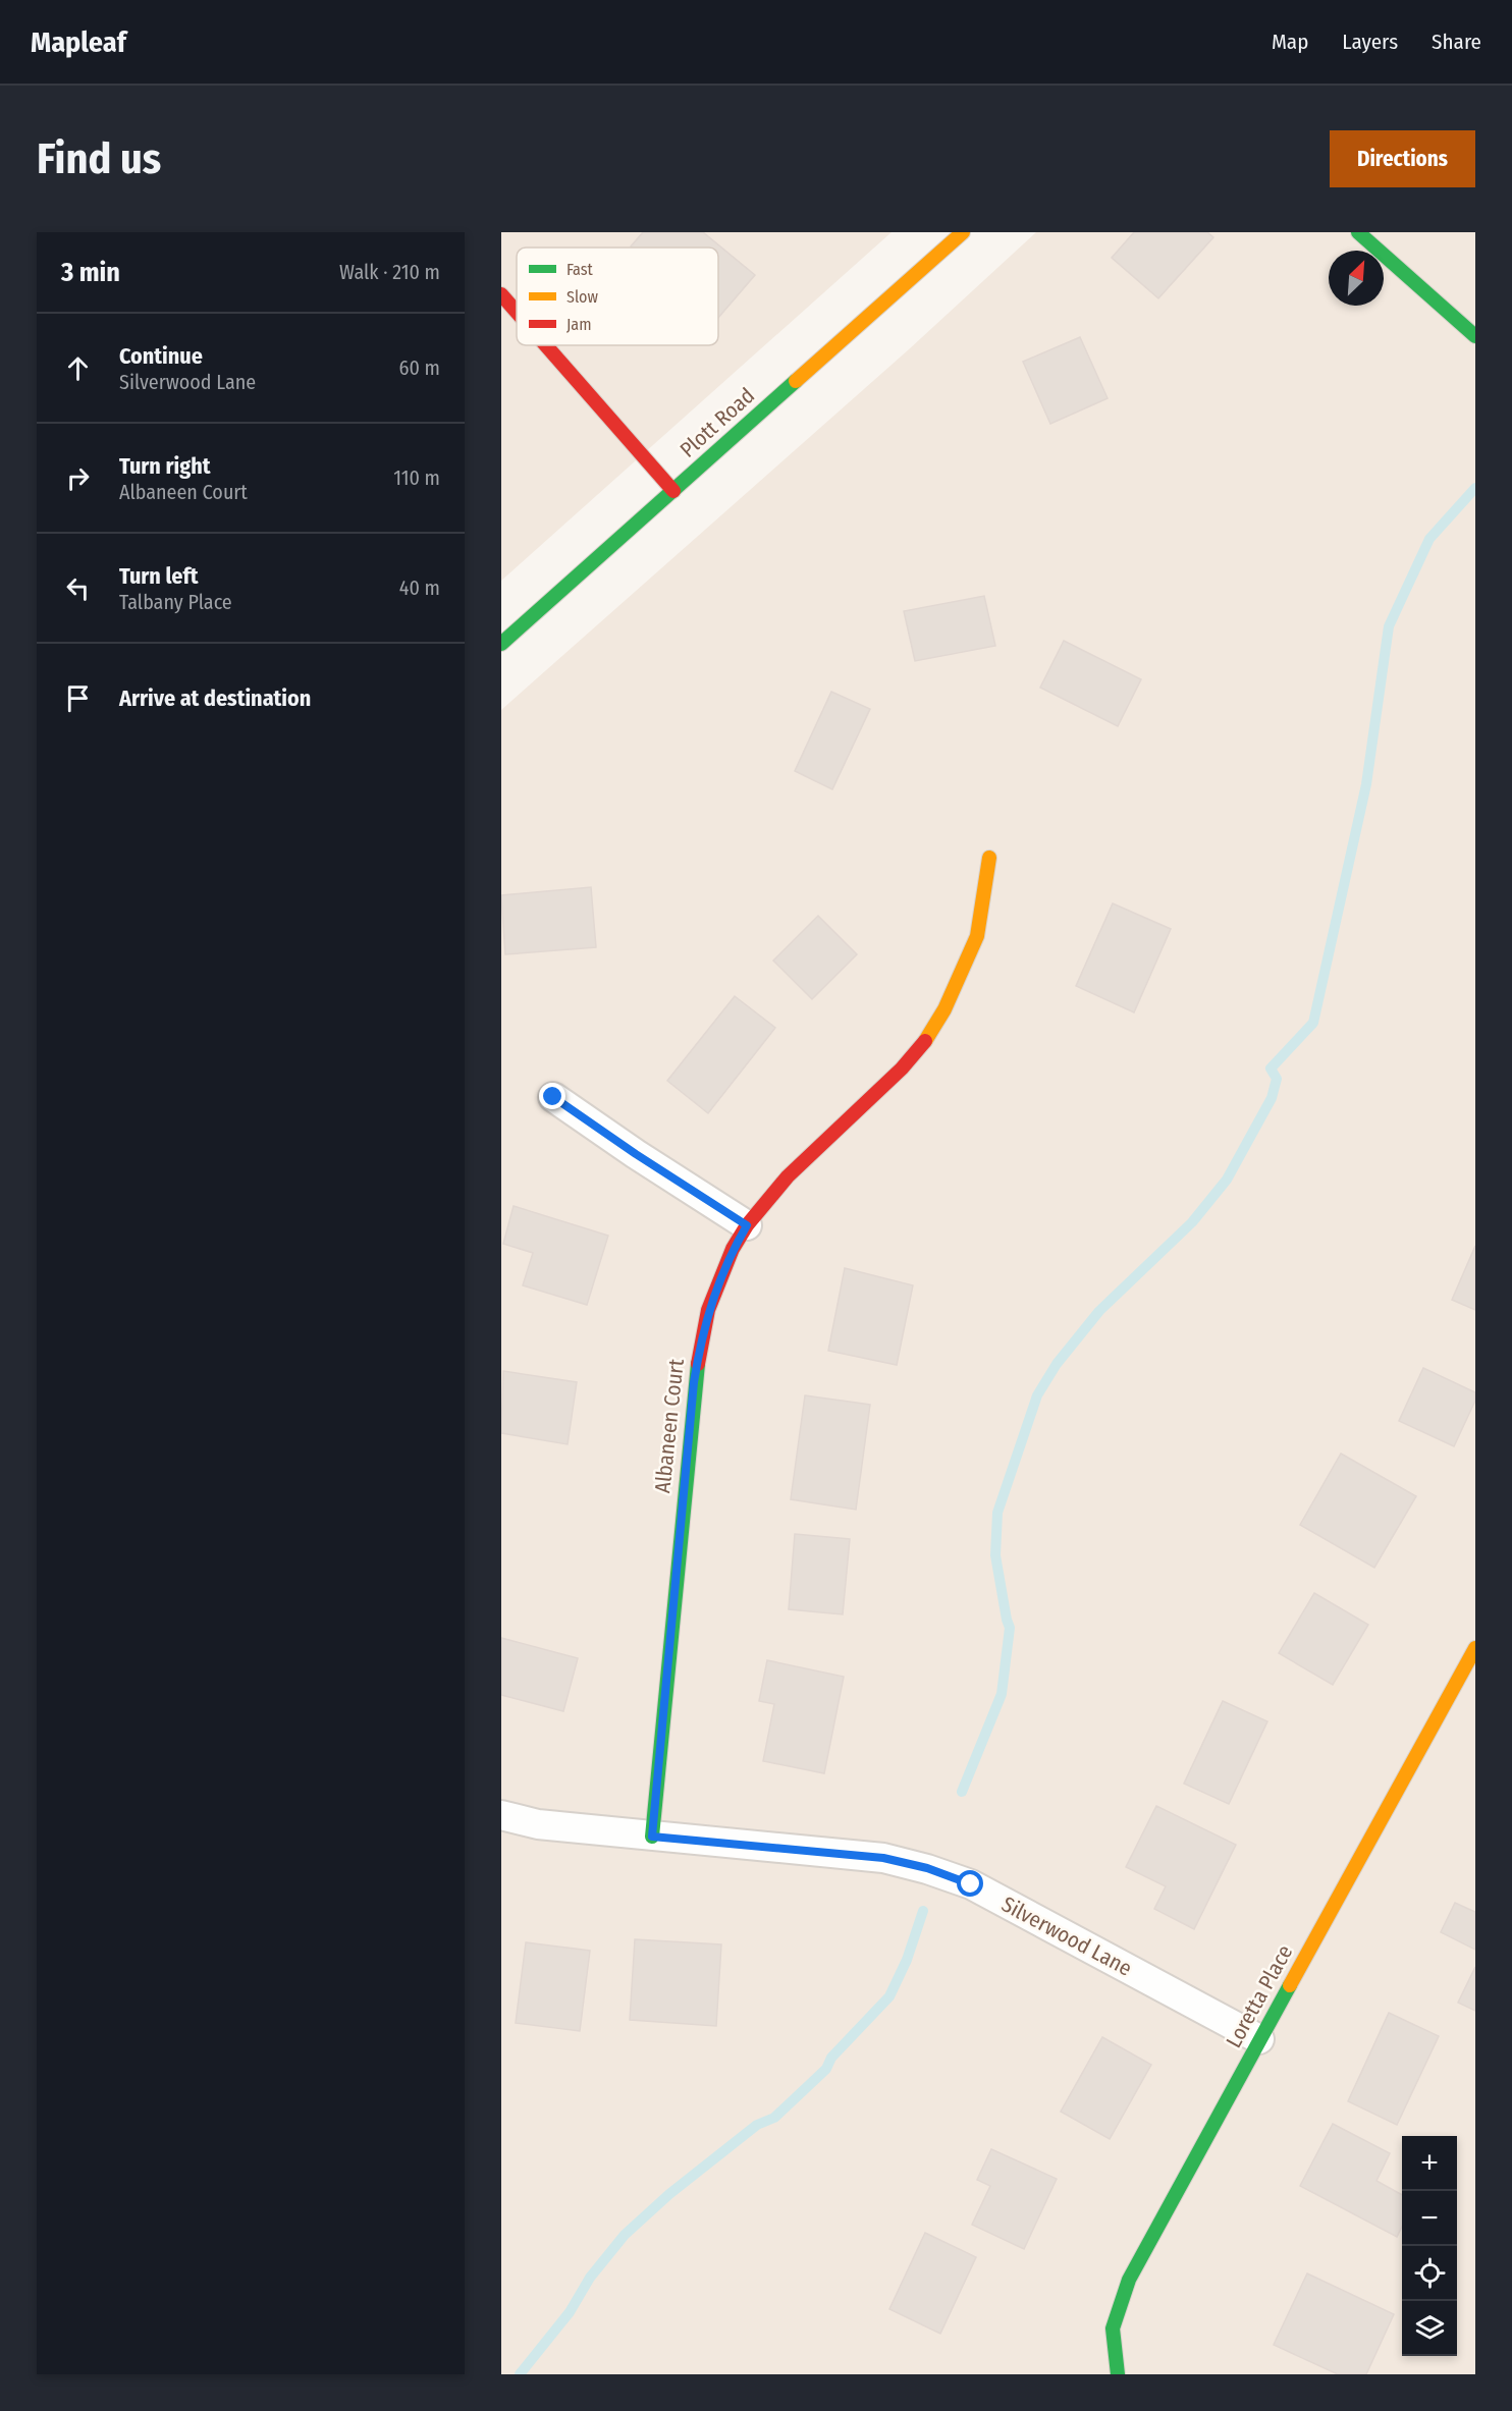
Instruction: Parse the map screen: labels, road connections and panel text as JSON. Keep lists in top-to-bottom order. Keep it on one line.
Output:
{"streets":{"street":["Plott Road","Albaneen Court","Silverwood Lane","Loretta Place"]},"crossings":[["Albaneen Court","Silverwood Lane"],["Silverwood Lane","Loretta Place"]],"legend":["Fast","Slow","Jam"],"north":"top right","page":{"header":"Mapleaf","nav":["Map","Layers","Share"],"buttons":"Directions","title":"Find us","heading":["3 min","Walk · 210 m"],"list":[["Continue","Silverwood Lane","60 m"],["Turn right","Albaneen Court","110 m"],["Turn left","Talbany Place","40 m"],"Arrive at destination"],"map_buttons":["+","−"]}}
